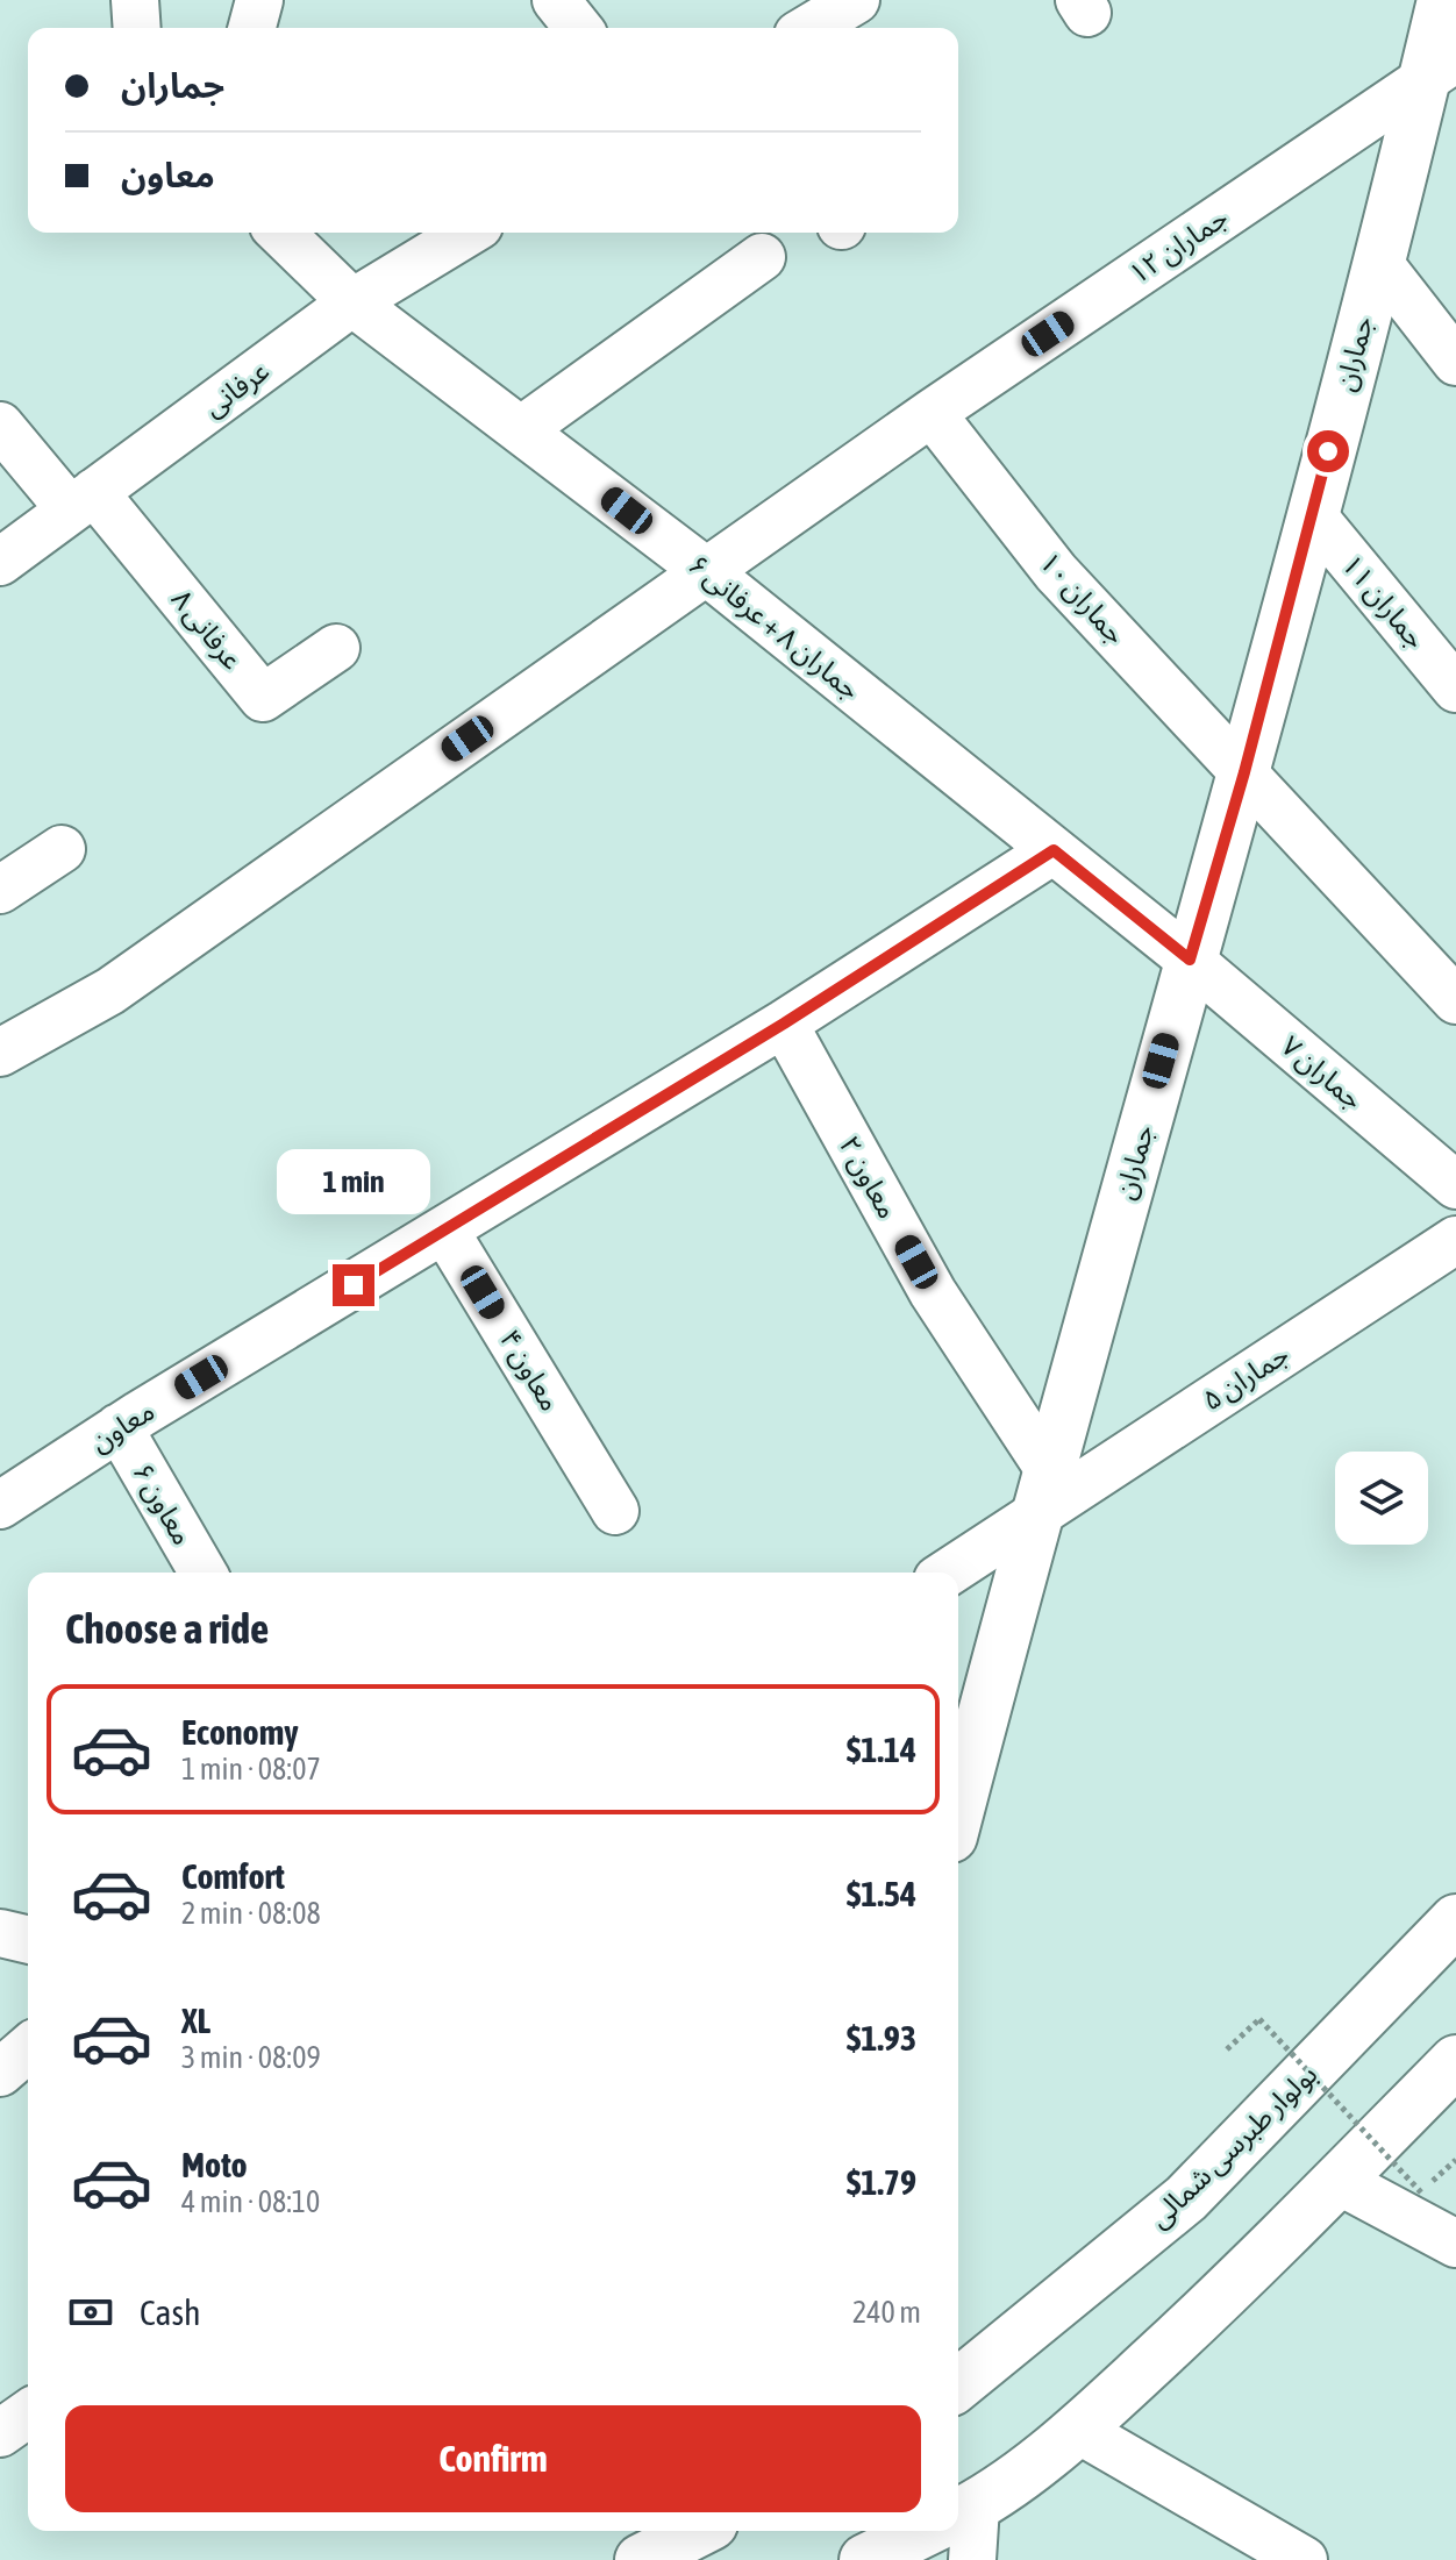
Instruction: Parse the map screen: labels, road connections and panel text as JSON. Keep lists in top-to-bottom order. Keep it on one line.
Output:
{"streets":{"street":["جماران ۱۲","جماران","عرفانی","جماران ۱۰","جماران ۱۱","جماران ۸ + عرفانی ۶","عرفانی ۸","جماران ۷","معاون ۲","معاون ۴","جماران ۵","معاون","معاون ۶","بولوار طبرسی شمالی"]},"crossings":[["جماران ۱۲","جماران"],["جماران ۱۲","جماران ۱۰"],["جماران ۱۲","جماران ۸ + عرفانی ۶"],["جماران","جماران ۱۰"],["جماران","جماران ۱۱"],["جماران","جماران ۸ + عرفانی ۶"],["جماران","جماران ۷"],["جماران","معاون ۲"],["جماران","جماران ۵"],["عرفانی","جماران ۸ + عرفانی ۶"],["عرفانی","عرفانی ۸"],["جماران ۸ + عرفانی ۶","جماران ۷"],["جماران ۸ + عرفانی ۶","معاون"],["معاون ۲","جماران ۵"],["معاون ۲","معاون"],["معاون ۴","معاون"],["معاون","معاون ۶"]],"page":{"banner":["جماران","معاون"],"bubble":"1 min","heading":"Choose a ride","list":[{"name":"Economy","note":"1 min · 08:07","value":"$1.14"},{"name":"Comfort","note":"2 min · 08:08","value":"$1.54"},{"name":"XL","note":"3 min · 08:09","value":"$1.93"},{"name":"Moto","note":"4 min · 08:10","value":"$1.79"}],"pay":["Cash","240 m"],"buttons":"Confirm"}}
